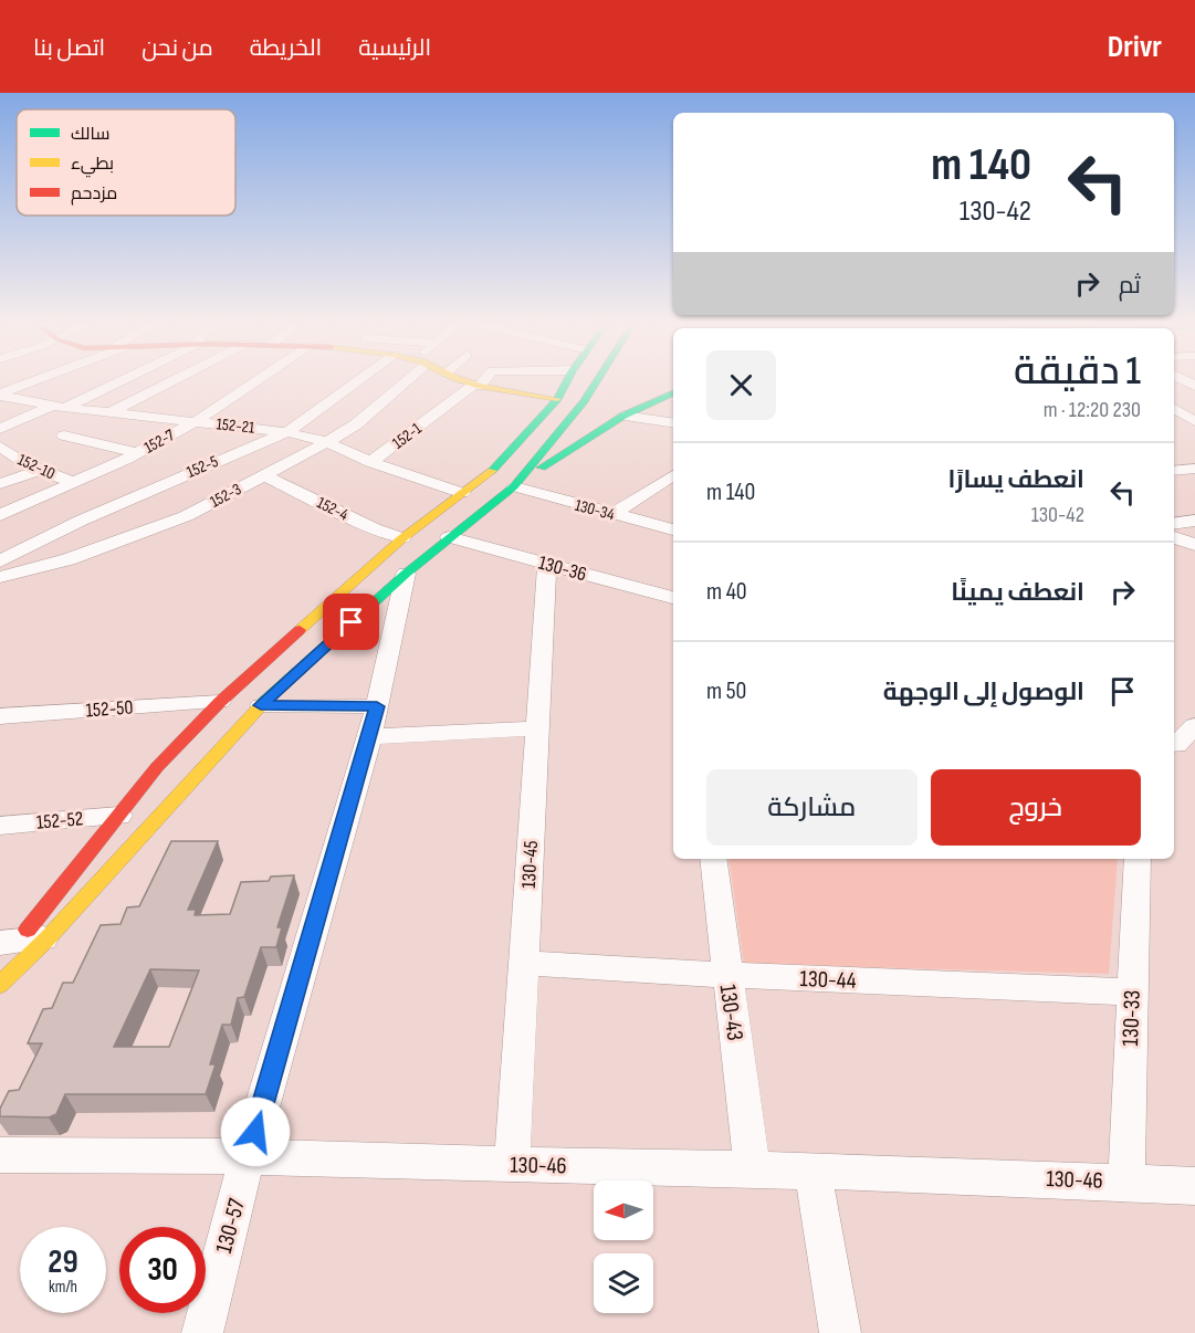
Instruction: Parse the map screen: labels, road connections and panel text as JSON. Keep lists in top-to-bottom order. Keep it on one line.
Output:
{"streets":{"street":["152-21","152-1","152-7","152-10","152-5","152-3","152-4","130-34","130-36","152-50","152-52","130-45","130-44","130-43","130-33","130-46","130-57"]},"crossings":[["152-21","152-1"],["152-21","152-7"],["152-21","152-5"],["152-21","152-3"],["152-7","152-10"],["152-3","152-4"],["130-36","130-45"],["130-45","130-44"],["130-45","130-46"],["130-44","130-43"],["130-44","130-33"],["130-43","130-46"],["130-33","130-46"],["130-46","130-57"]],"legend":["سالك","بطيء","مزدحم"],"north":"left","page":{"header":"Drivr","nav":["الرئيسية","الخريطة","من نحن","اتصل بنا"],"turn":["140 m","130-42"],"then":"ثم","heading":["1 دقيقة","230 m · 12:20"],"list":[{"name":"انعطف يسارًا","note":"130-42","value":"140 m"},{"name":"انعطف يمينًا","value":"40 m"},{"name":"الوصول إلى الوجهة","value":"50 m"}],"buttons":["خروج","مشاركة"],"speed":"29 km/h","limit":"30"}}
